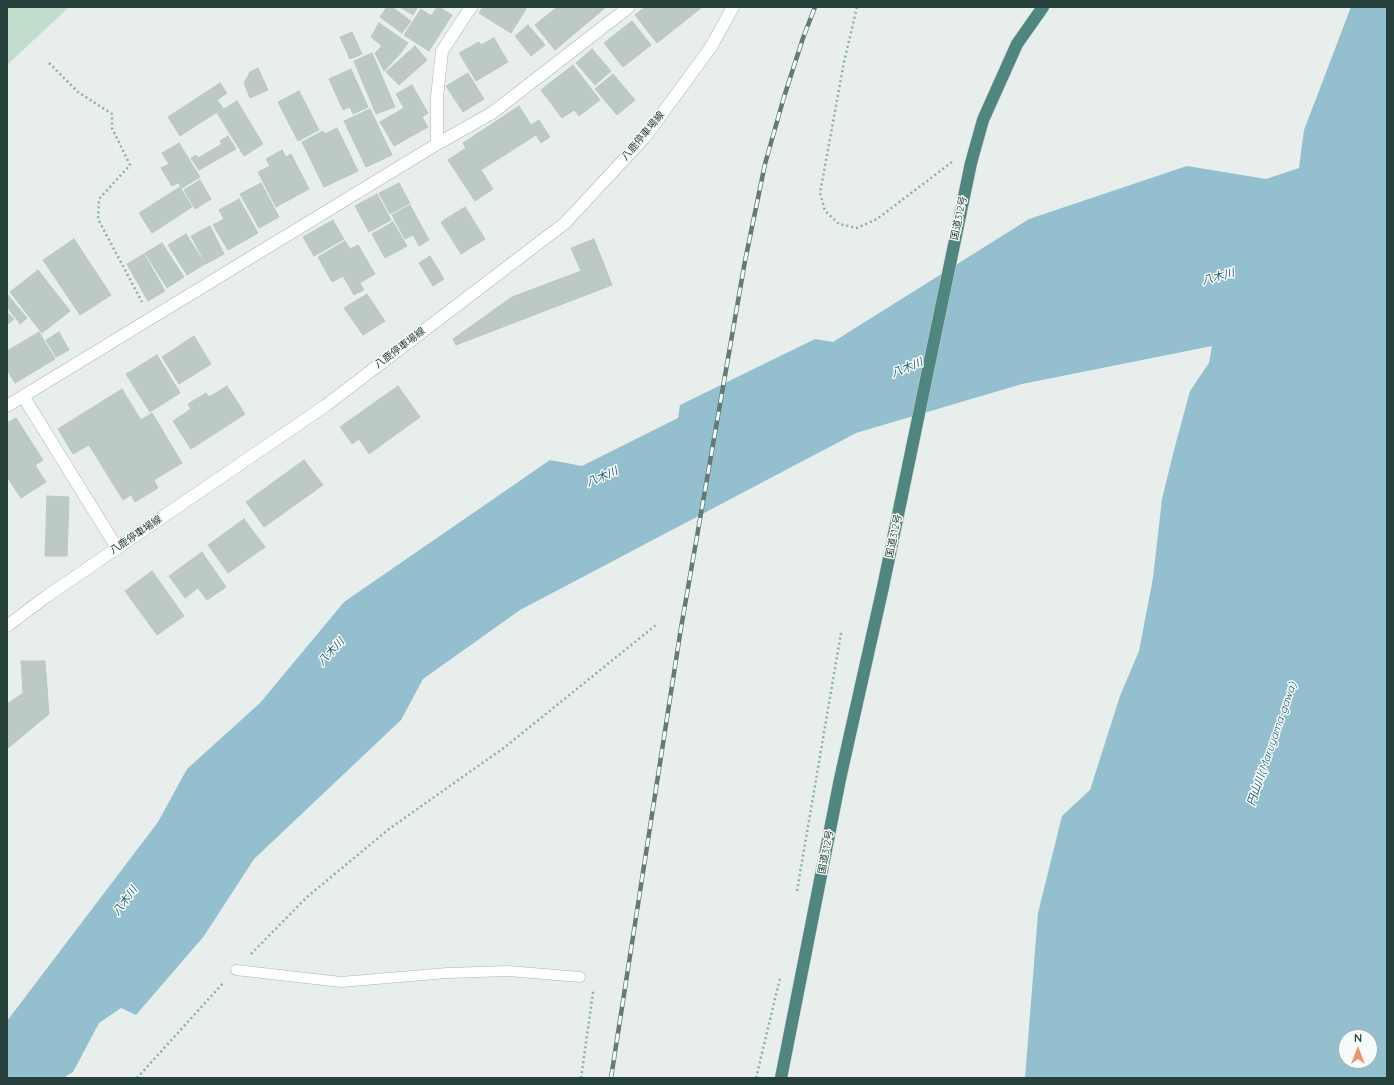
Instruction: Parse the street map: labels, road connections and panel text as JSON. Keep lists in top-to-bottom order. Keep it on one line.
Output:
{"streets":{"highway":["国道312号"],"street":["八鹿停車場線"]},"water":["八木川","円山川(Maruyama-gawa)"],"north":"top"}
